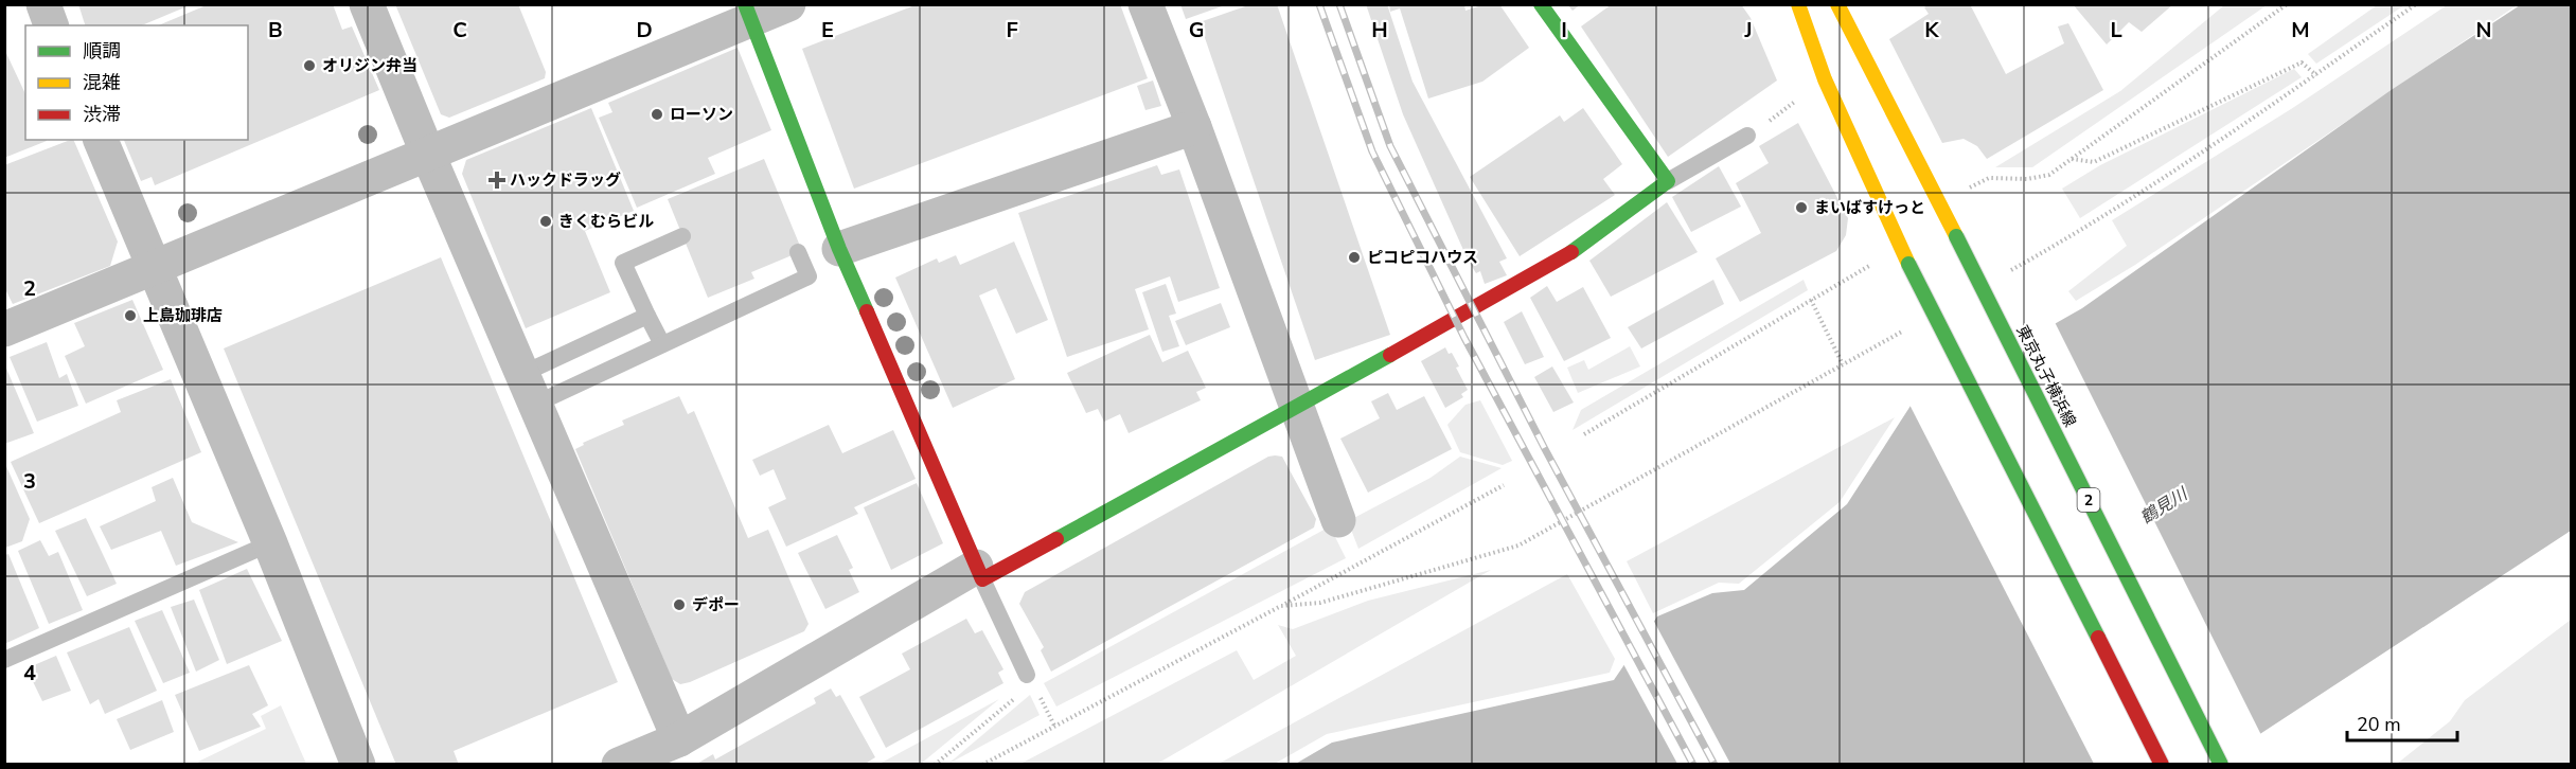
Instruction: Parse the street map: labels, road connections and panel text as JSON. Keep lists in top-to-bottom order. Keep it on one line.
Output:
{"streets":{"main road":["東京丸子横浜線","2"]},"water":["鶴見川"],"places":{"other":["オリジン弁当","ローソン","まいばすけっと","きくむらビル","ピコピコハウス","上島珈琲店","デポー"],"health":["ハックドラッグ"]},"legend":["順調","混雑","渋滞"],"scale_bar":"20 m","grid":{"columns":["B","C","D","E","F","G","H","I","J","K","L","M","N"],"rows":["2","3","4"]}}
